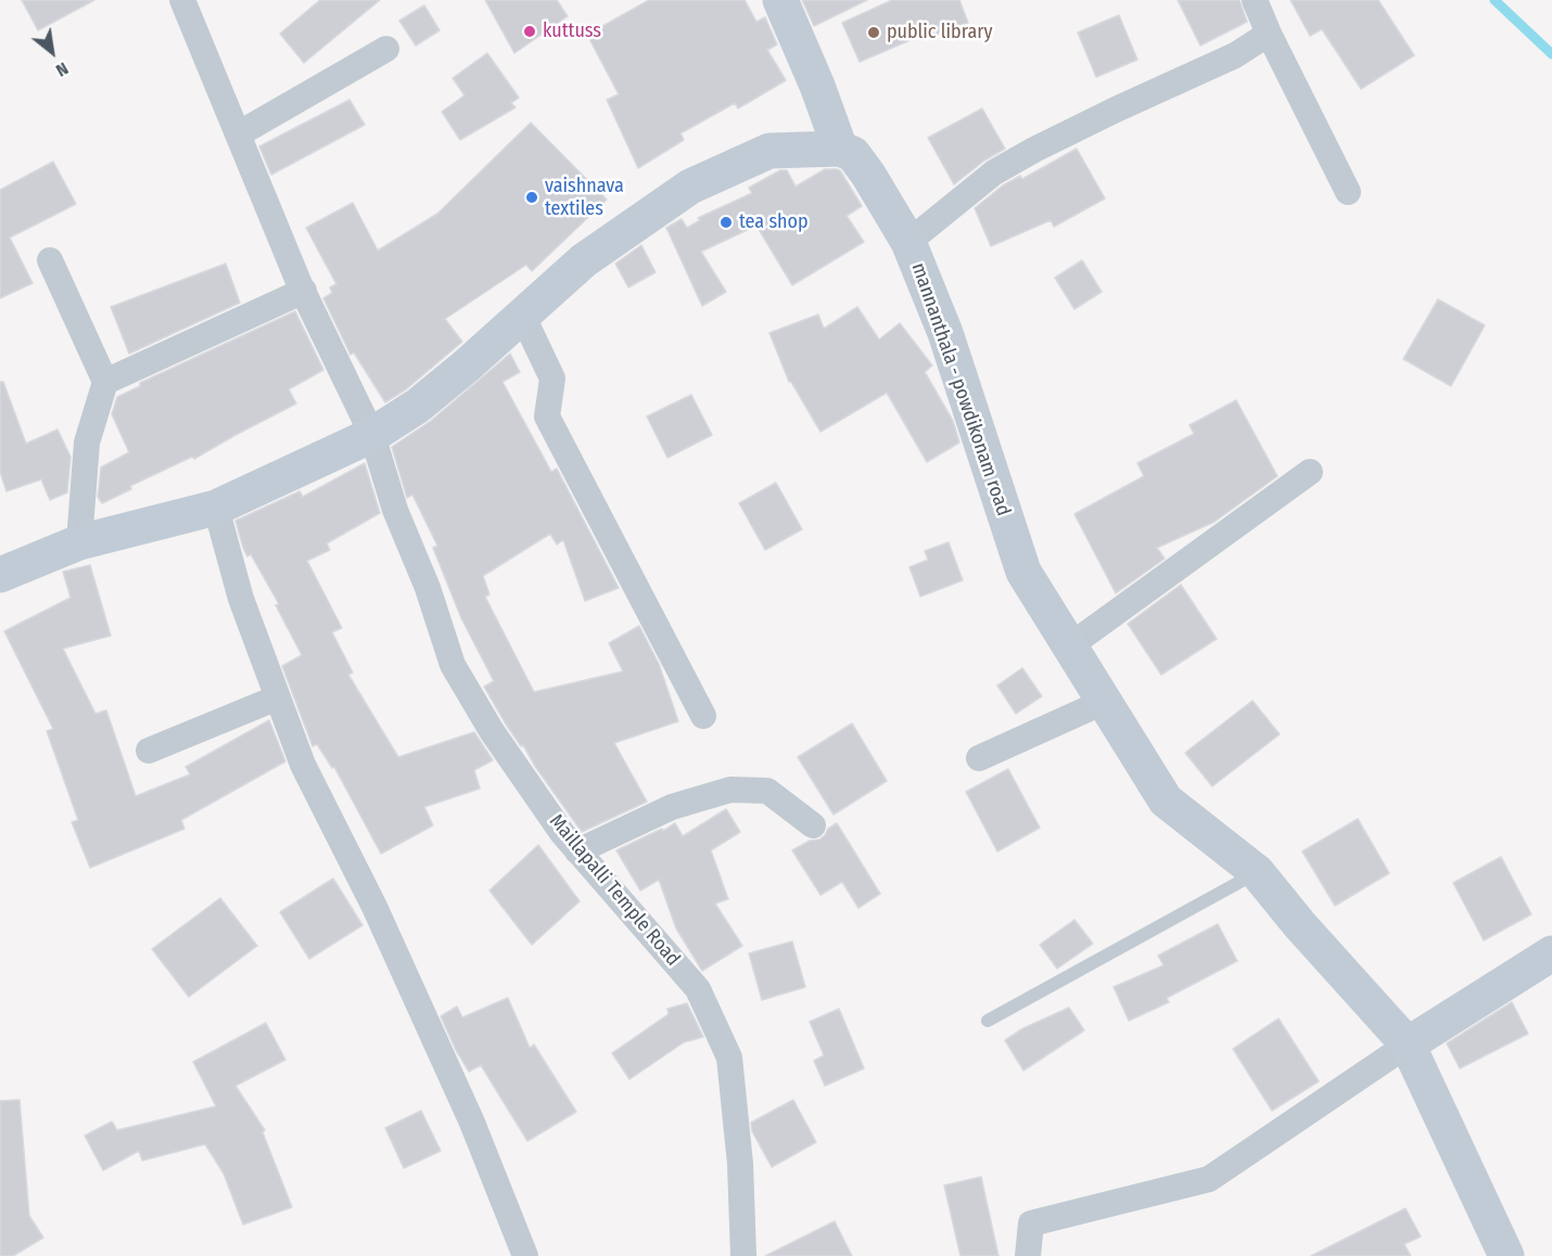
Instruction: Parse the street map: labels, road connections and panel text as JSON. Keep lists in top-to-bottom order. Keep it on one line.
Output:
{"streets":{"main road":["mannanthala - powdikonam road"],"street":["Maillapalli Temple Road"]},"places":["kuttuss","public library","vaishnava textiles","tea shop"],"north":"bottom right"}
